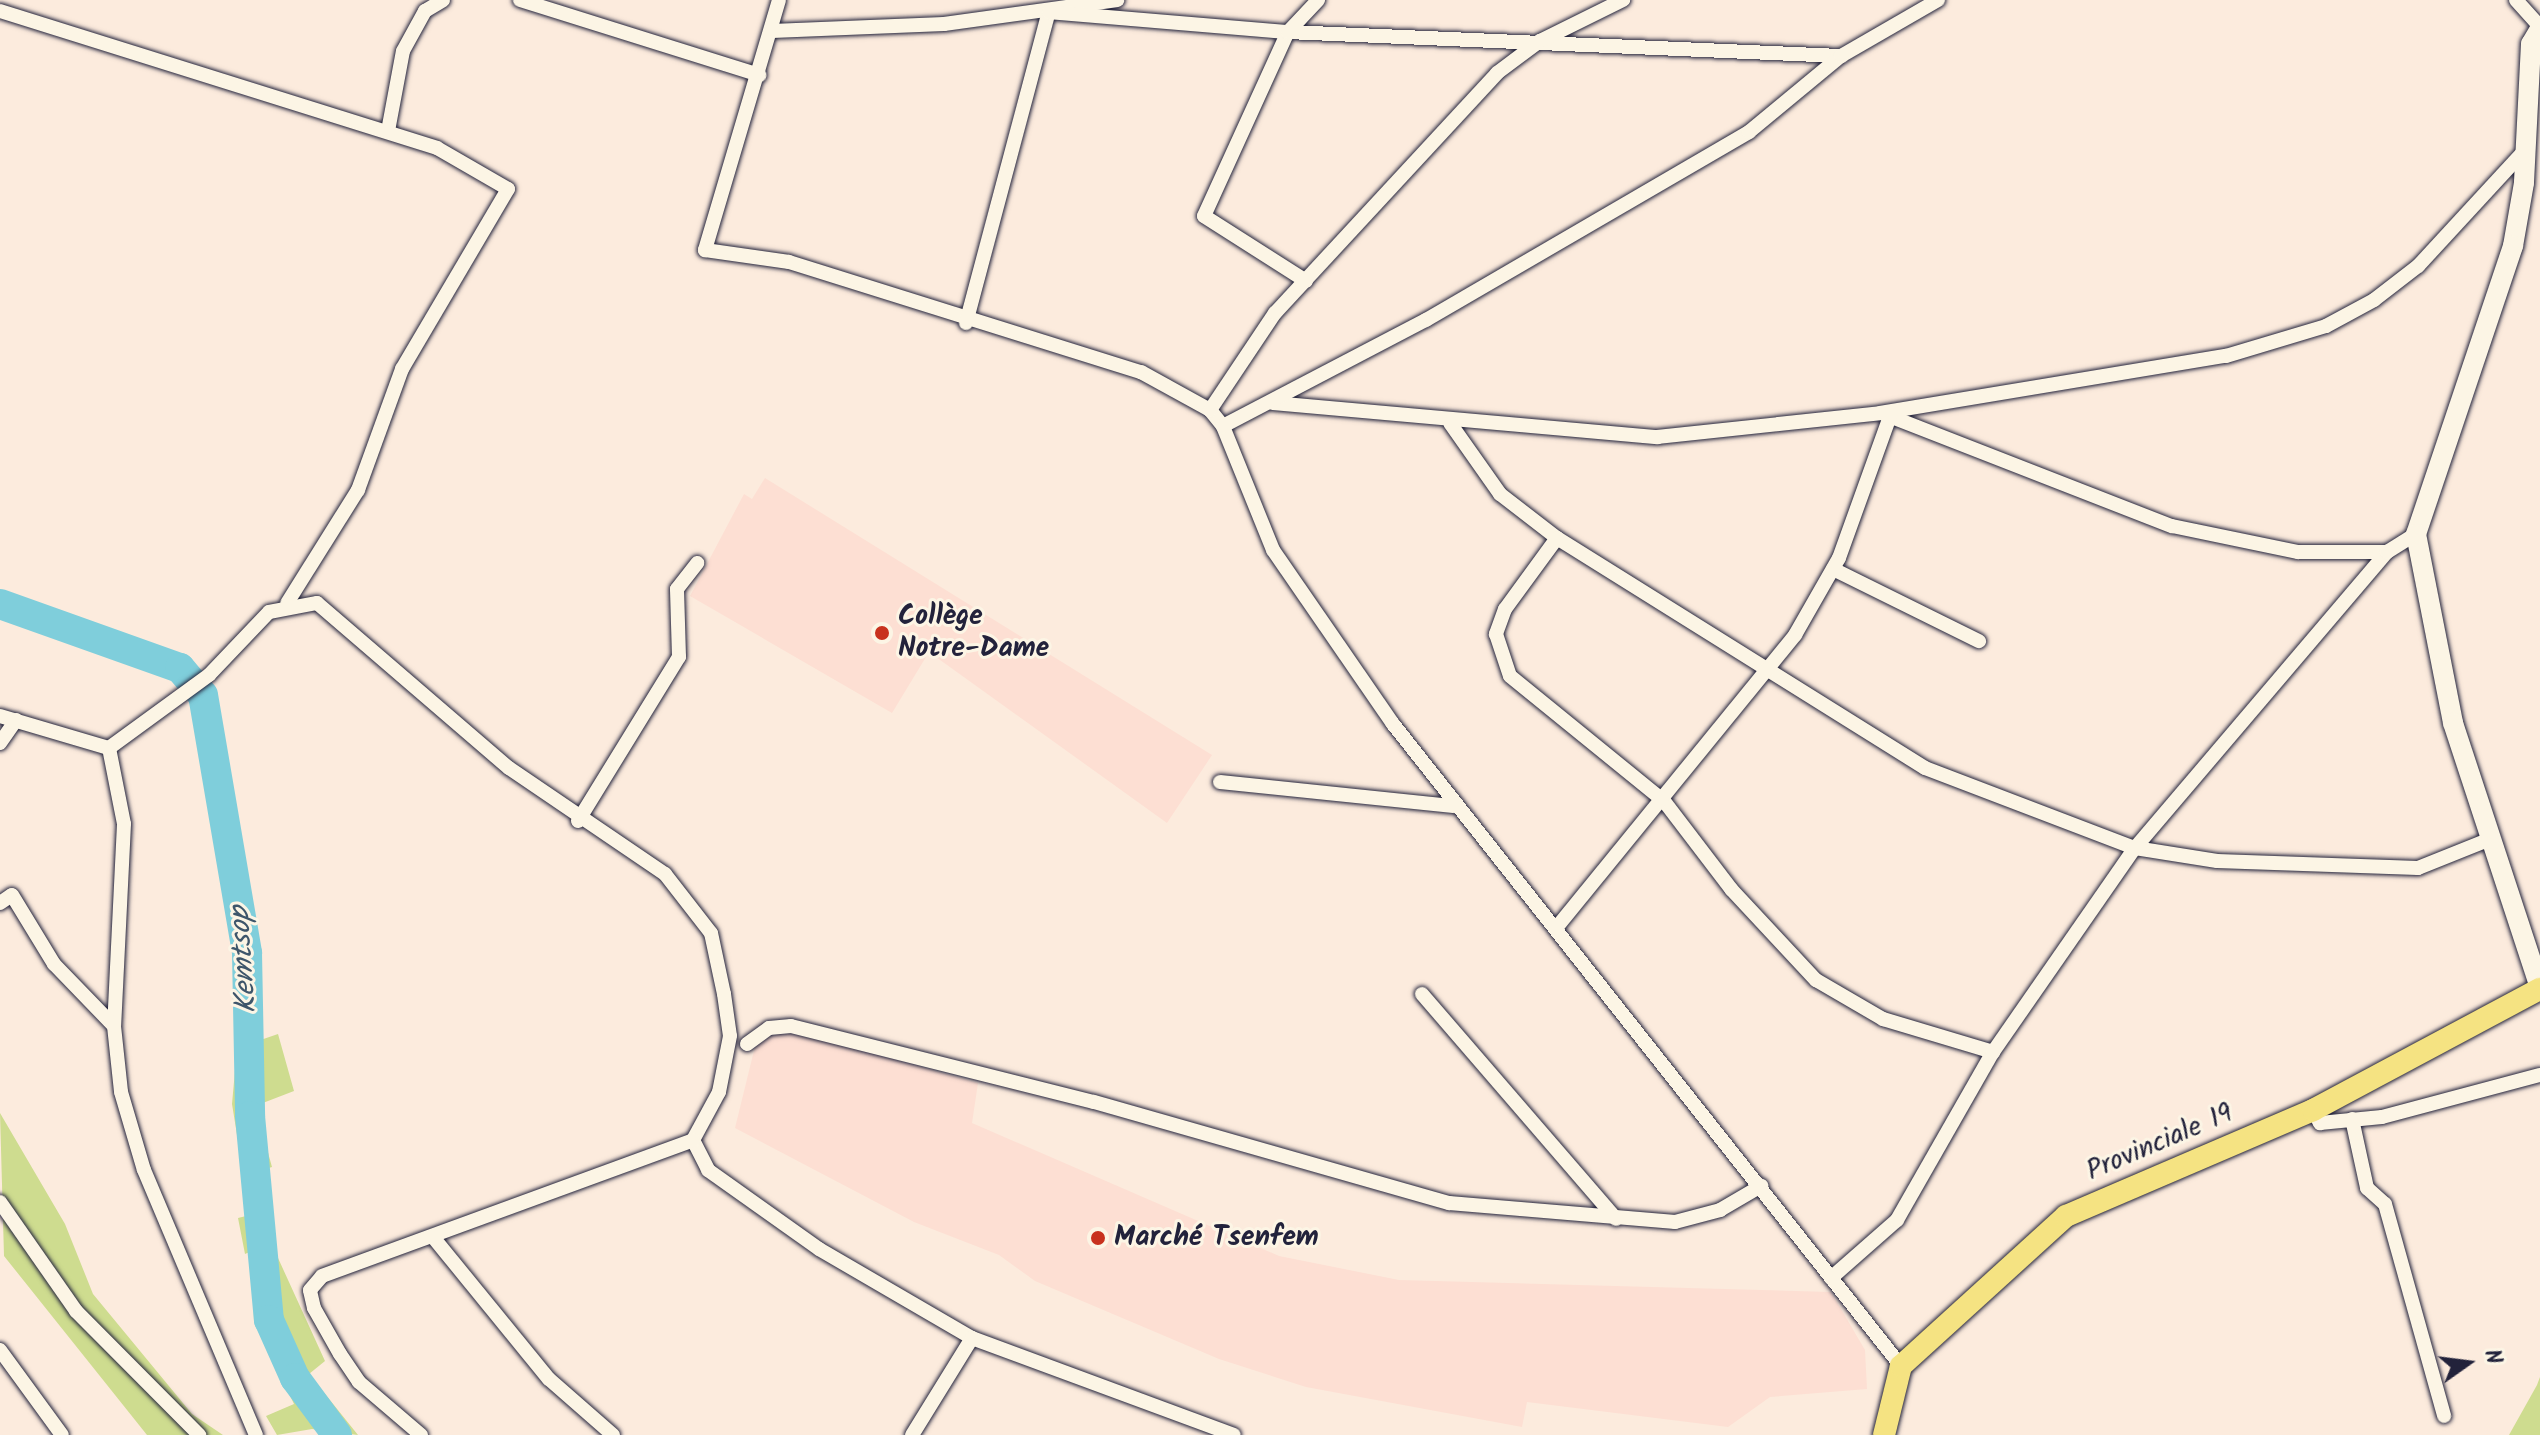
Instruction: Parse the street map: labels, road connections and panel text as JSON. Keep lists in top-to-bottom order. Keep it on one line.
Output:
{"streets":{"main road":["Provinciale 19"]},"water":["Kemtsop"],"places":["Collège Notre-Dame","Marché Tsenfem"],"north":"right"}
